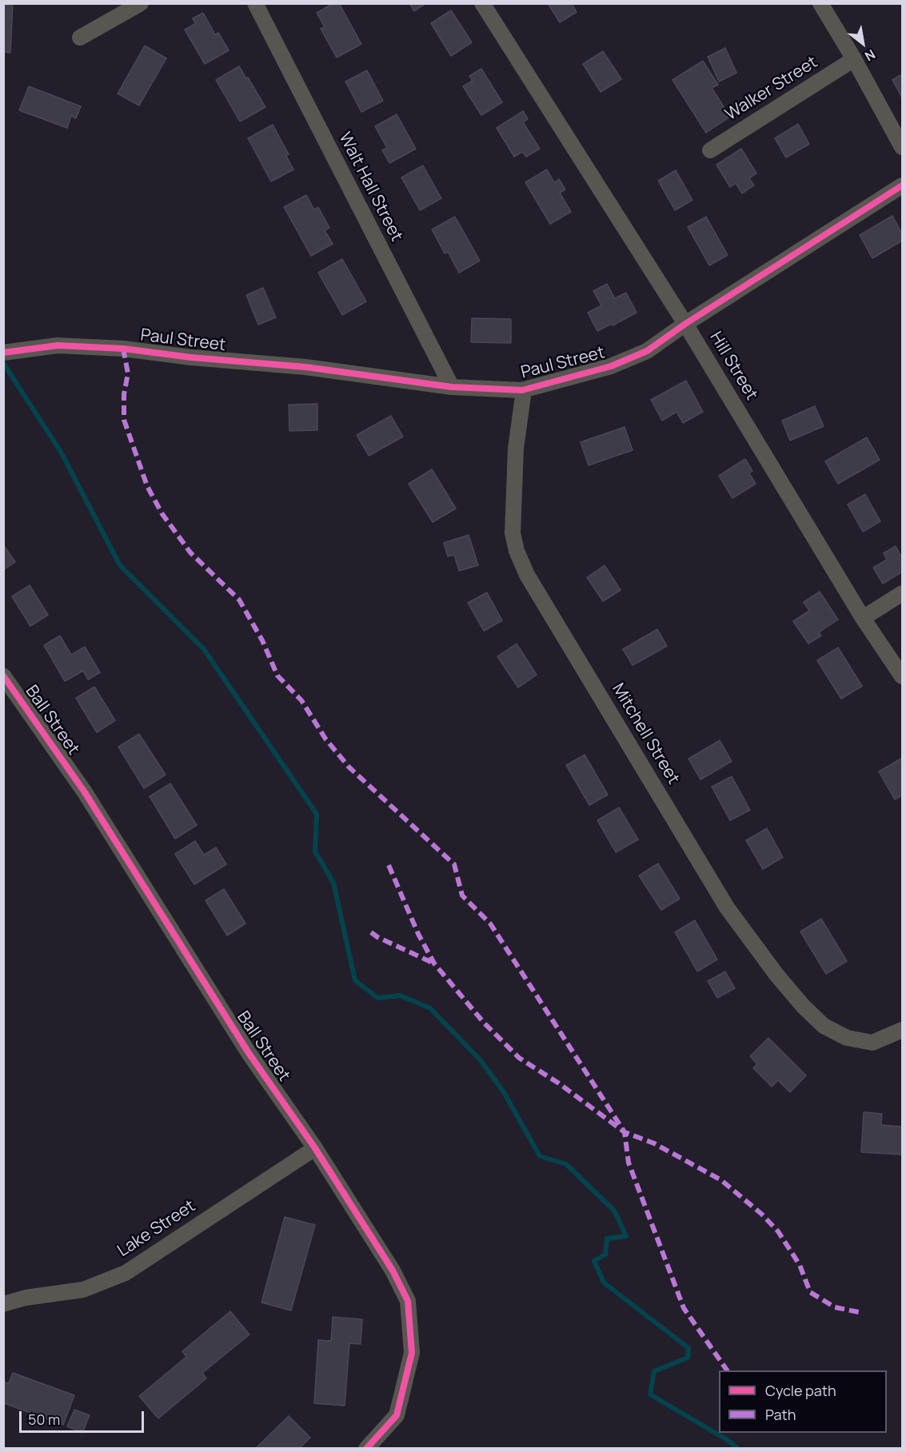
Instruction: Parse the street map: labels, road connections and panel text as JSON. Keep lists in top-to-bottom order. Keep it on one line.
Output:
{"streets":{"street":["Walker Street","Walt Hall Street","Paul Street","Hill Street","Ball Street","Mitchell Street","Lake Street"]},"crossings":[["Walt Hall Street","Paul Street"],["Paul Street","Hill Street"],["Paul Street","Mitchell Street"],["Ball Street","Lake Street"]],"legend":["Cycle path","Path"],"scale_bar":"50 m","north":"bottom right"}
